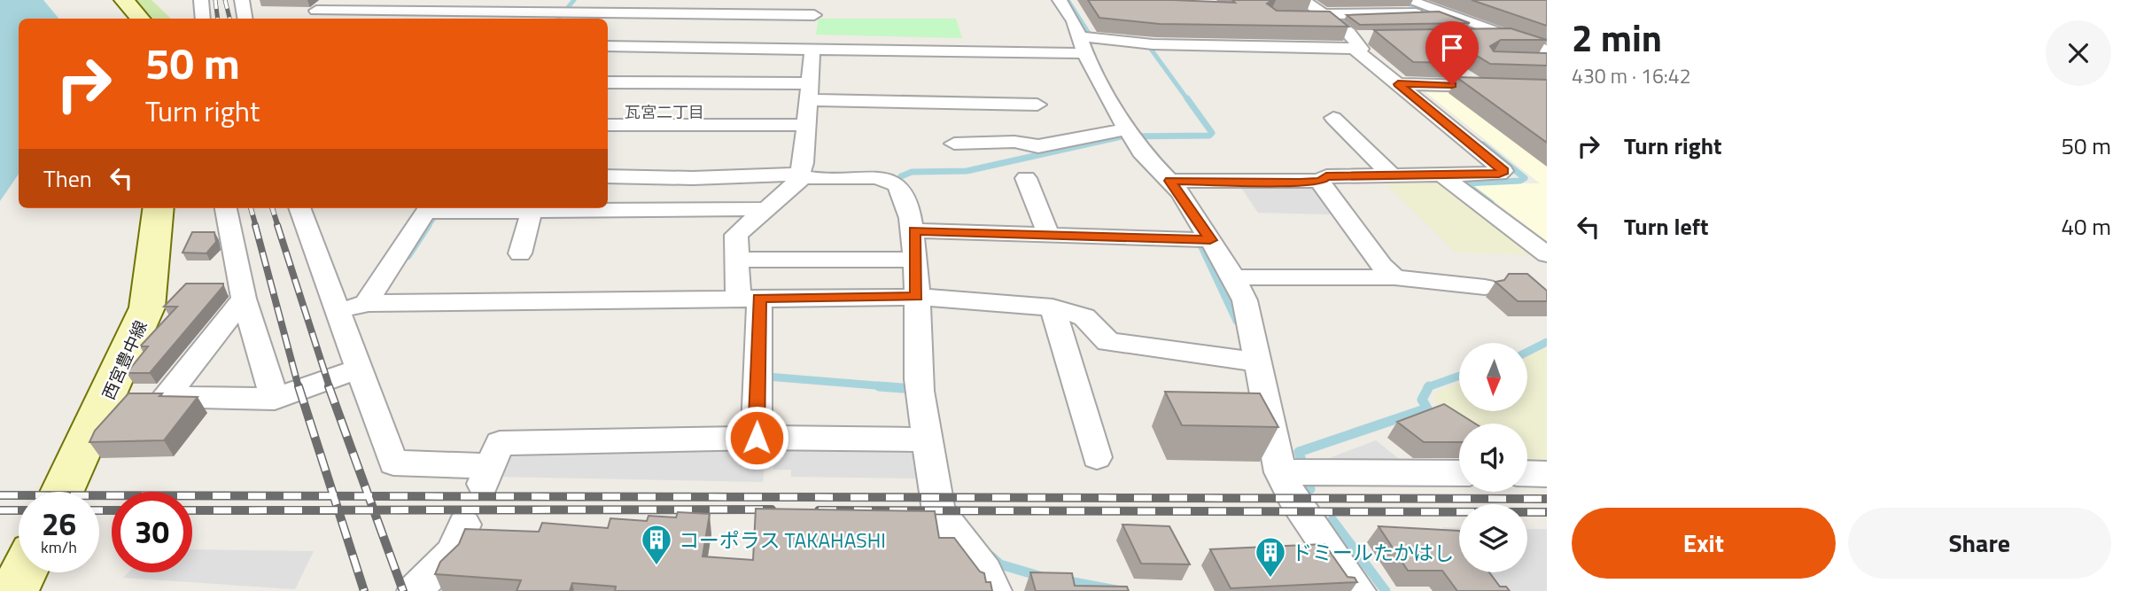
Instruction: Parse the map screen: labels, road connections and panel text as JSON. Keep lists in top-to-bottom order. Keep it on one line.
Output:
{"streets":{"main road":["西宮豊中線"]},"districts":["瓦宮二丁目"],"places":{"building":["コーポラス TAKAHASHI","ドミールたかはし"]},"north":"bottom","page":{"heading":["2 min","430 m · 16:42"],"turn":["50 m","Turn right"],"list":[{"name":"Turn right","value":"50 m"},{"name":"Turn left","value":"40 m"}],"then":"Then","speed":"26 km/h","limit":"30","buttons":["Exit","Share"]}}
